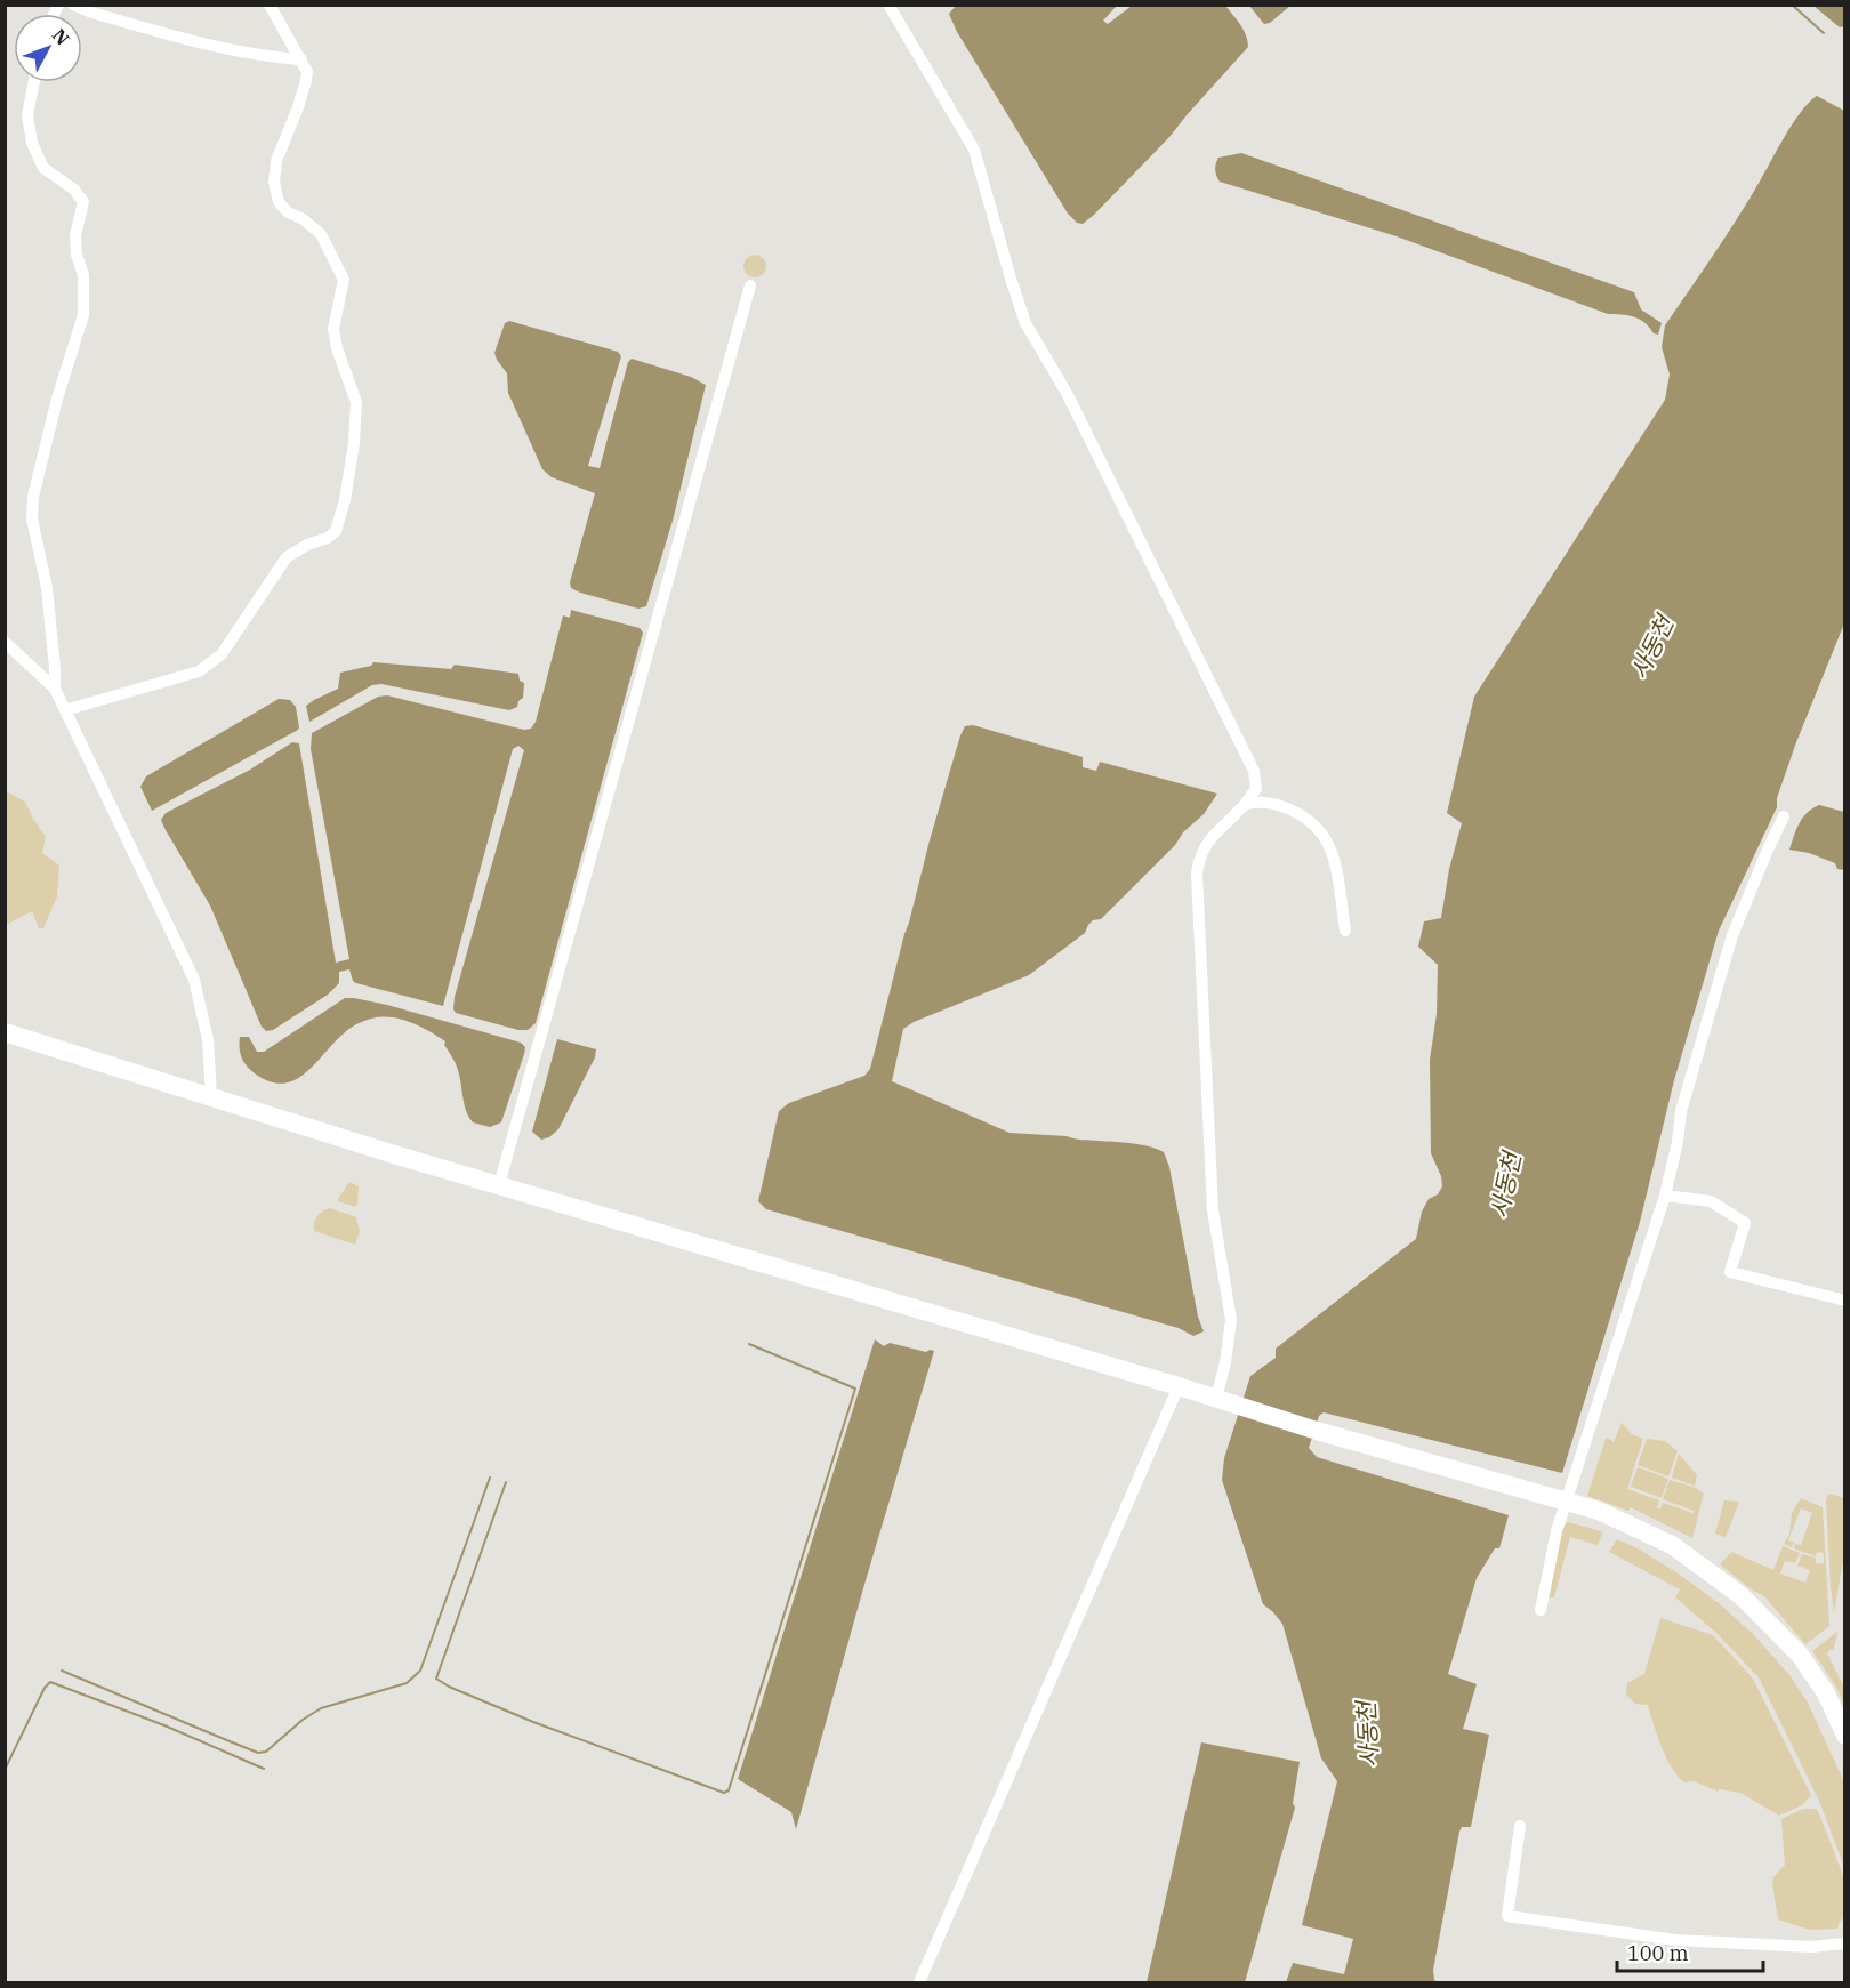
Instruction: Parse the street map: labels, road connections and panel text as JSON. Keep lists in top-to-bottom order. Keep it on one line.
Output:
{"water":["사동천"],"scale_bar":"100 m","north":"top right"}
